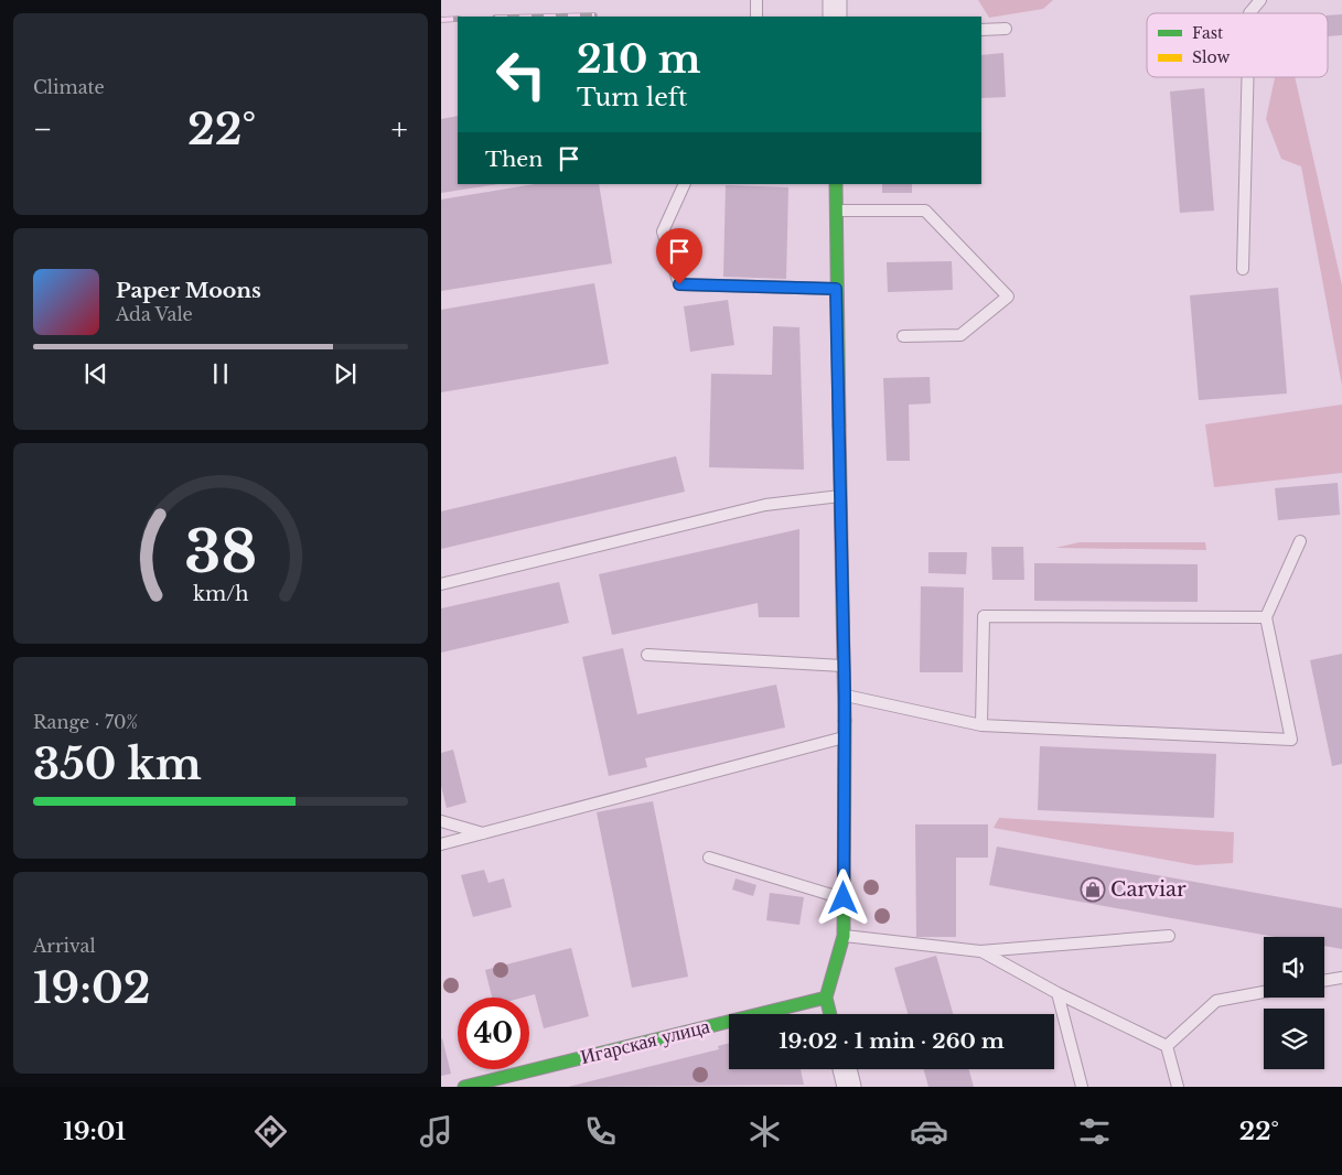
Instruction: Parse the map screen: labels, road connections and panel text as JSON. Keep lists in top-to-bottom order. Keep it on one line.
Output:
{"streets":{"street":["Игарская улица"]},"places":{"shop":["Carviar"]},"legend":["Fast","Slow"],"page":{"tile":["Climate",["Range · 70%","350 km"],["Arrival","19:02"]],"turn":["210 m","Turn left"],"heat":["−","22°","+"],"then":"Then","song":["Paper Moons","Ada Vale"],"limit":"40","trip":"19:02 · 1 min · 260 m","tabs":["19:01","22°"],"gauge":["38","km/h"]}}
